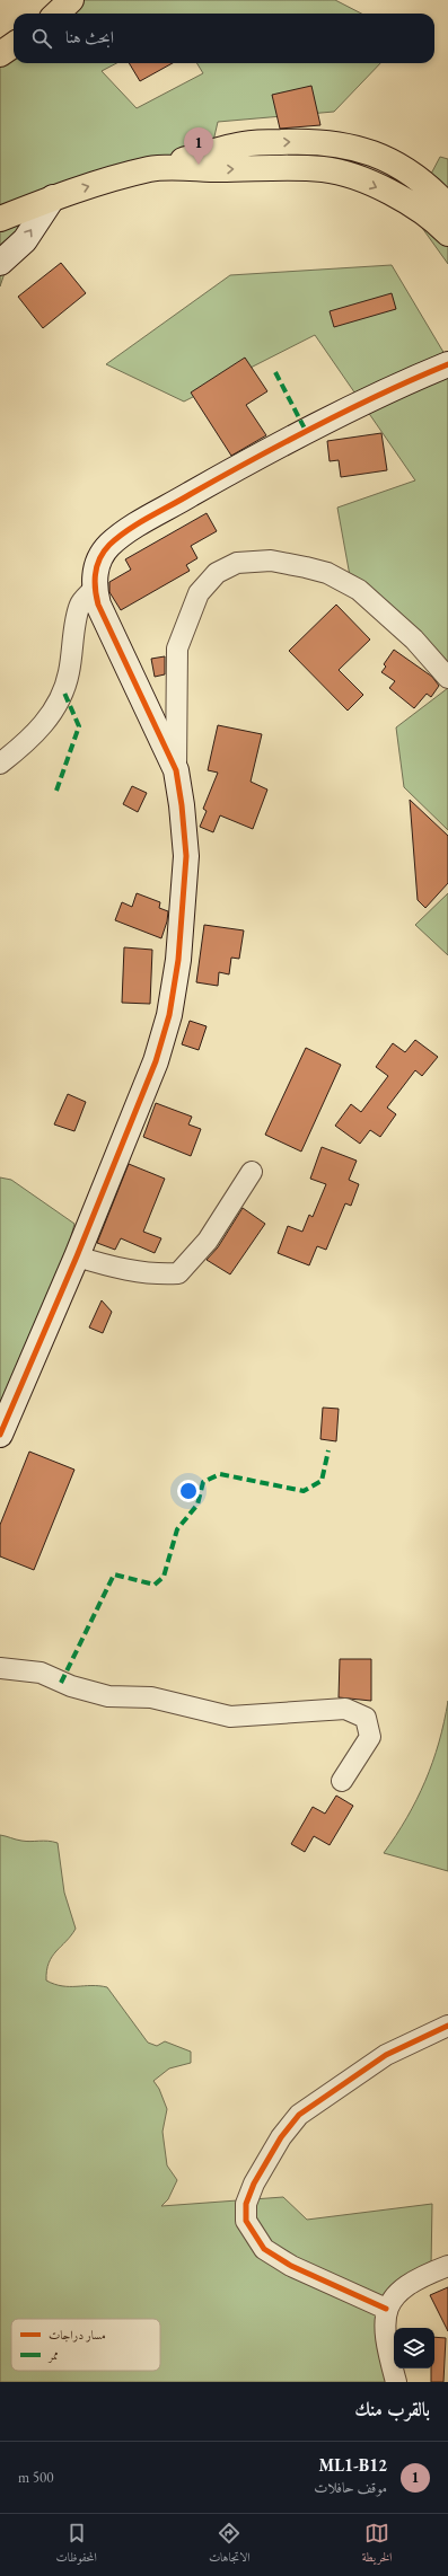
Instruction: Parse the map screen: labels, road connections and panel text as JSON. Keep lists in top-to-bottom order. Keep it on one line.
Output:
{"legend":["مسار دراجات","ممر"],"page":{"search":"ابحث هنا","pins":"1","heading":"بالقرب منك","list":[{"mark":"1","name":"ML1-B12","note":"موقف حافلات","value":"500 m"}],"nav":["الخريطة","الاتجاهات","المحفوظات"]}}
